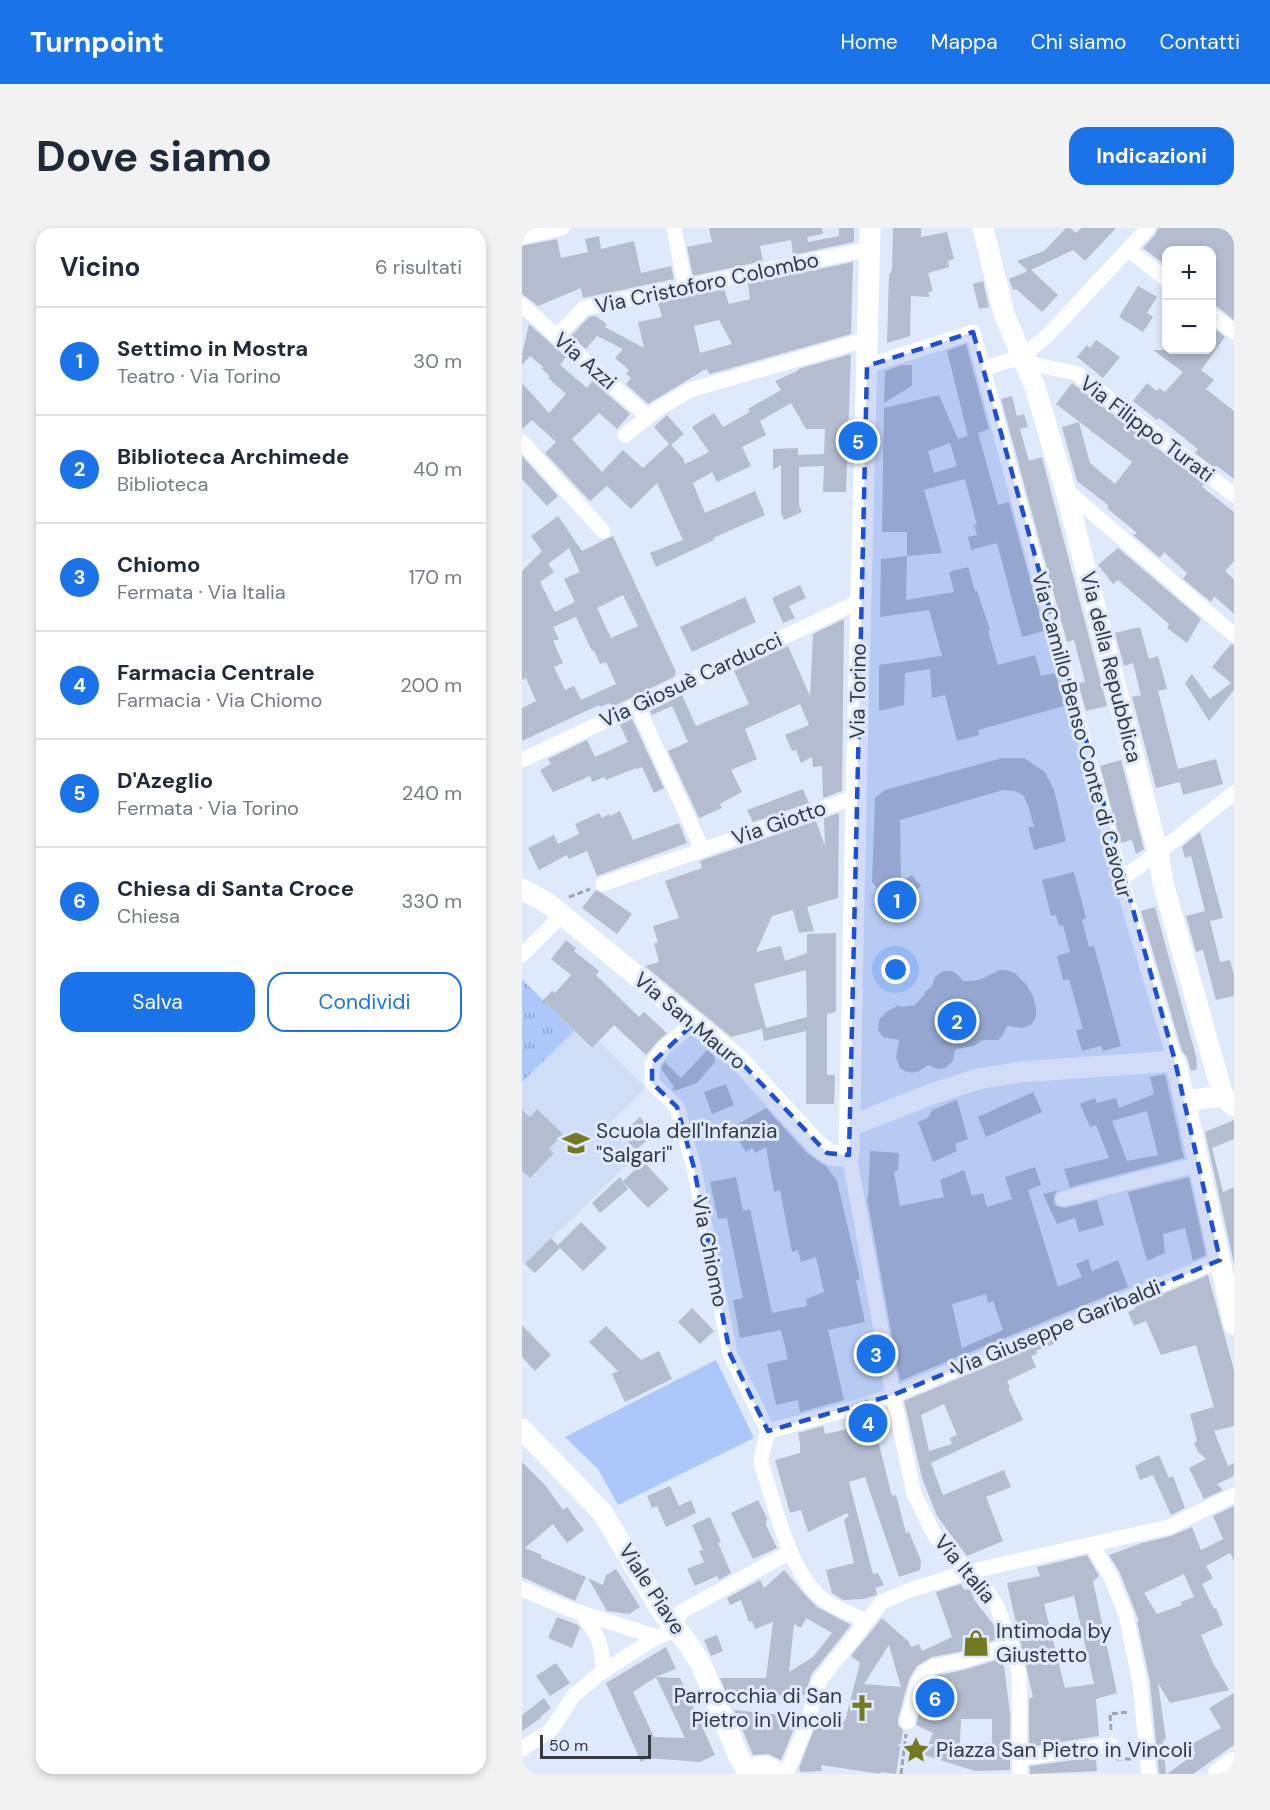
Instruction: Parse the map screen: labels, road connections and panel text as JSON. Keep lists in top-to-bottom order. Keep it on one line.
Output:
{"streets":{"street":["Via Cristoforo Colombo","Via Azzi","Via Filippo Turati","Via della Repubblica","Via Giosuè Carducci","Via Torino","Via Camillo Benso Conte di Cavour","Via Giotto","Via San Mauro","Via Chiomo","Via Giuseppe Garibaldi","Via Italia","Viale Piave"]},"crossings":[["Via Cristoforo Colombo","Via Azzi"],["Via Cristoforo Colombo","Via Torino"],["Via Filippo Turati","Via della Repubblica"],["Via Giosuè Carducci","Via Torino"],["Via Torino","Via Camillo Benso Conte di Cavour"],["Via Torino","Via Giotto"],["Via Torino","Via San Mauro"],["Via Torino","Via Italia"],["Via Camillo Benso Conte di Cavour","Via Giuseppe Garibaldi"],["Via San Mauro","Via Chiomo"],["Via San Mauro","Via Italia"],["Via Giuseppe Garibaldi","Via Italia"]],"places":{"school or university":["Scuola dell'Infanzia \"Salgari\""],"shop":["Intimoda by Giustetto"],"church":["Parrocchia di San Pietro in Vincoli"],"place":["Piazza San Pietro in Vincoli"]},"scale_bar":"50 m","page":{"header":"Turnpoint","nav":["Home","Mappa","Chi siamo","Contatti"],"buttons":["Indicazioni",["Salva","Condividi"]],"title":"Dove siamo","heading":["Vicino","6 risultati"],"map_buttons":["+","−"],"list":[{"mark":"1","name":"Settimo in Mostra","note":"Teatro · Via Torino","value":"30 m"},{"mark":"2","name":"Biblioteca Archimede","note":"Biblioteca","value":"40 m"},{"mark":"3","name":"Chiomo","note":"Fermata · Via Italia","value":"170 m"},{"mark":"4","name":"Farmacia Centrale","note":"Farmacia · Via Chiomo","value":"200 m"},{"mark":"5","name":"D'Azeglio","note":"Fermata · Via Torino","value":"240 m"},{"mark":"6","name":"Chiesa di Santa Croce","note":"Chiesa","value":"330 m"}],"pins":["5","1","2","3","4","6"],"scale":"50 m"}}
